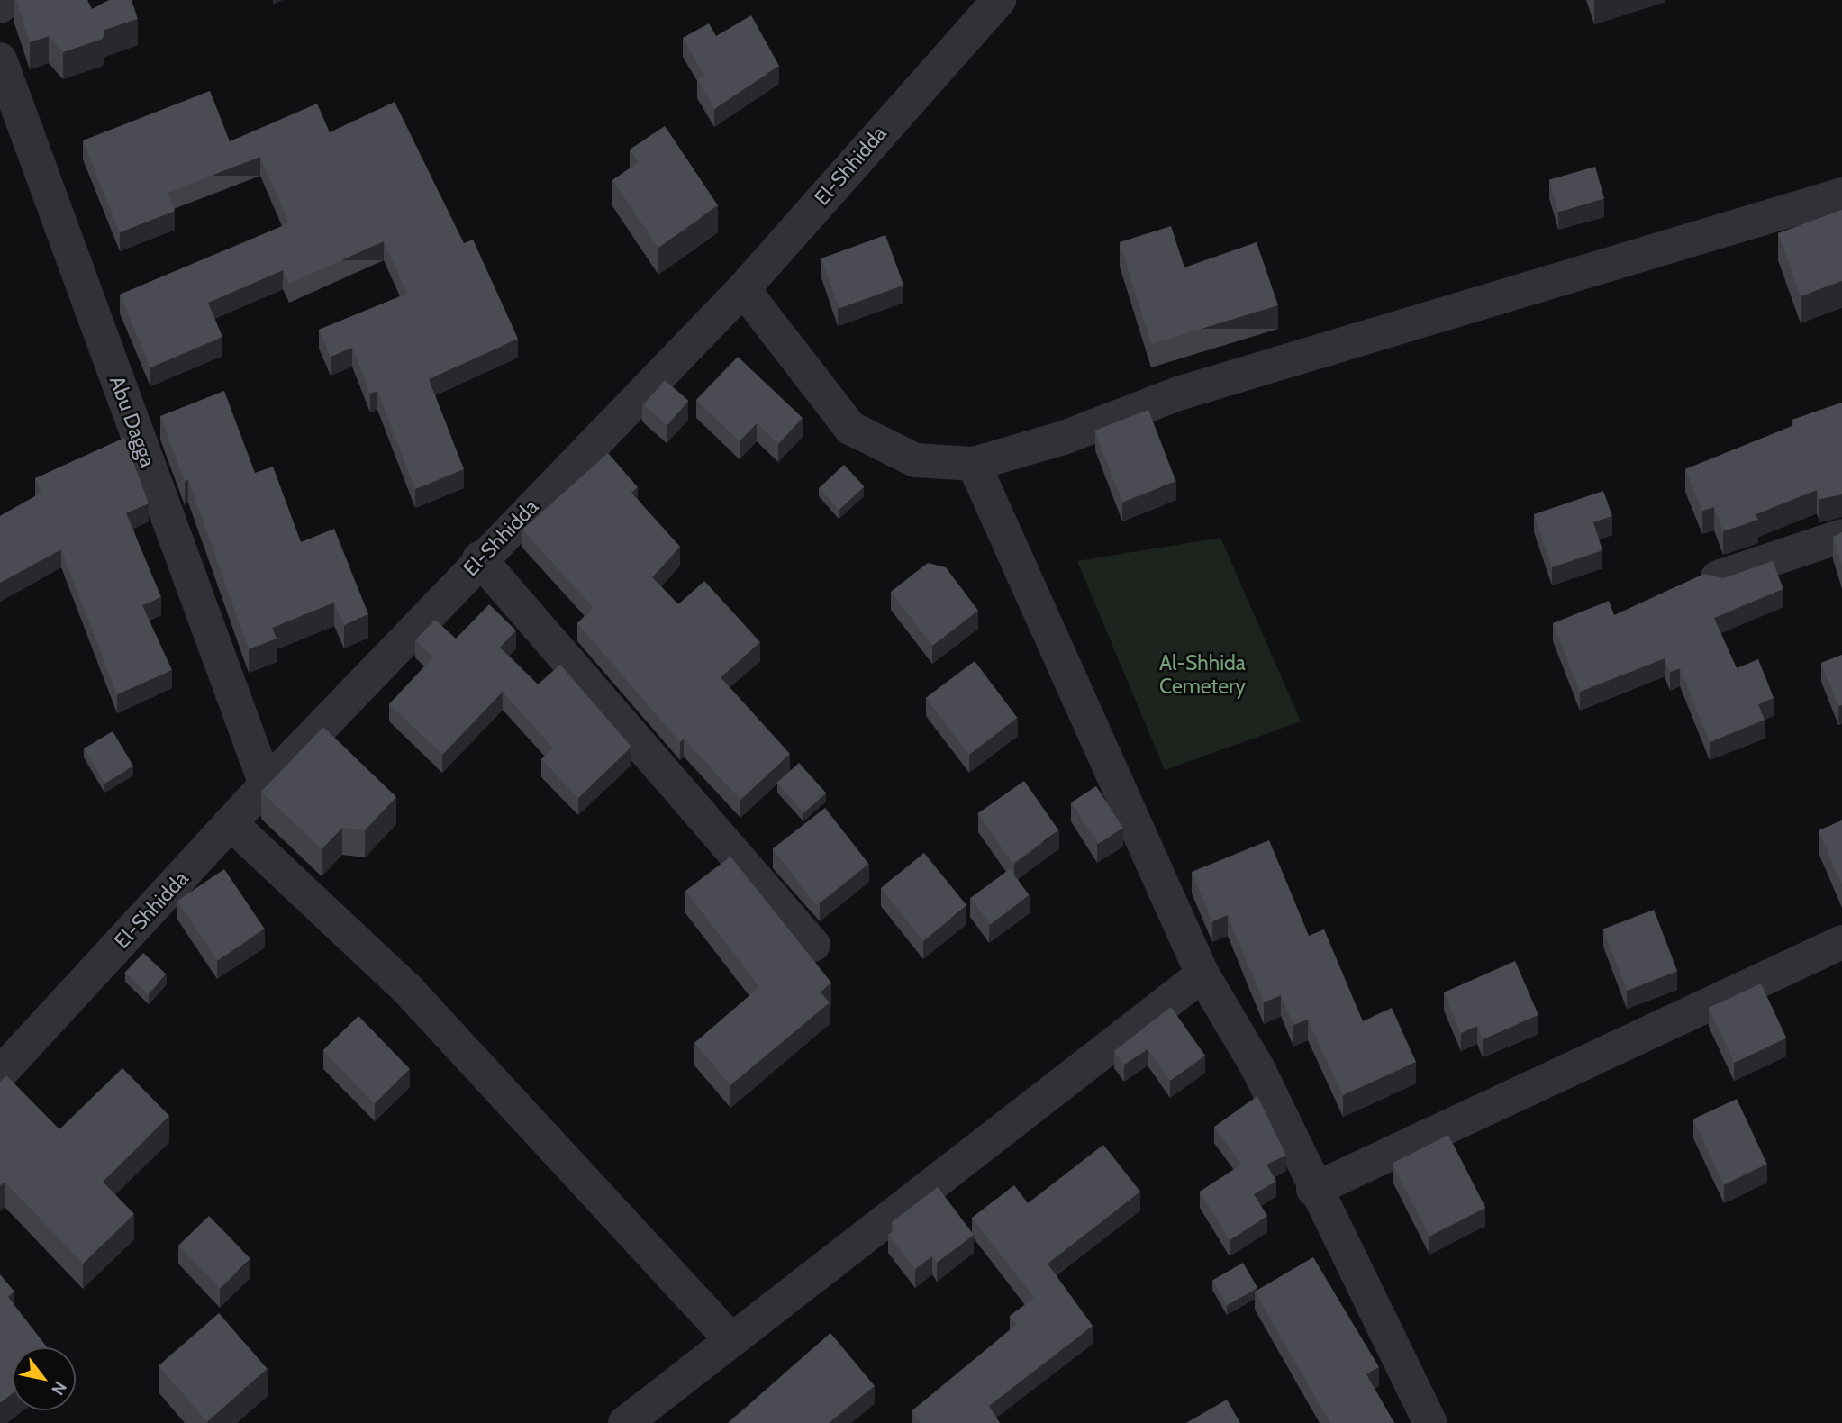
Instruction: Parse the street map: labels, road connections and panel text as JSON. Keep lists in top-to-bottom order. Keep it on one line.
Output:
{"streets":{"street":["El-Shhidda","Abu Dagga"]},"crossings":[["El-Shhidda","Abu Dagga"]],"parks":["Al-Shhida Cemetery"],"north":"bottom right"}
